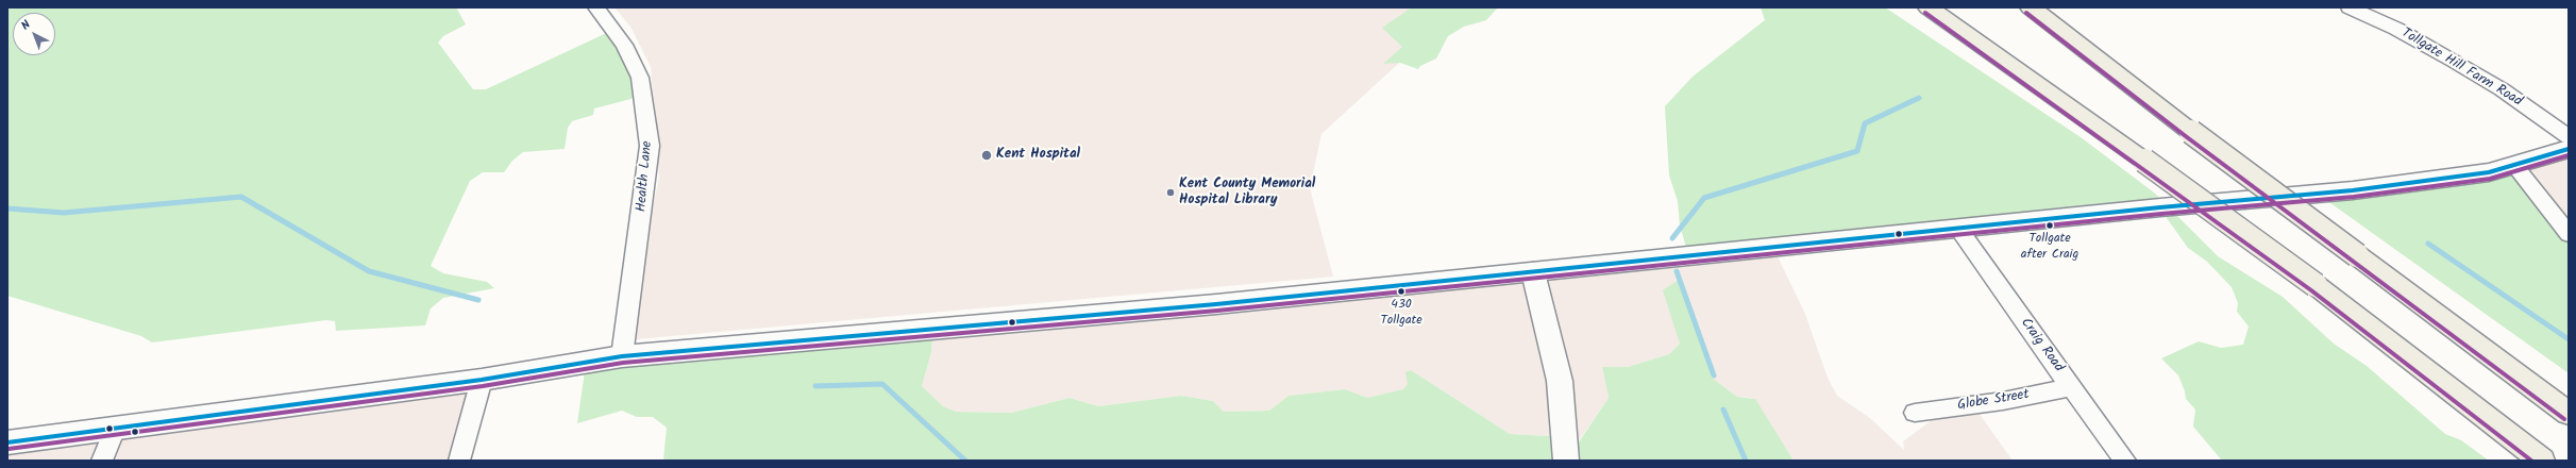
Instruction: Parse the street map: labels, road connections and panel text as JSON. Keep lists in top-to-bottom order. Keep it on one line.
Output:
{"streets":{"street":["Tollgate Hill Farm Road","Health Lane","Craig Road","Globe Street"]},"crossings":[["Craig Road","Globe Street"]],"places":["Kent Hospital","Kent County Memorial Hospital Library","Tollgate after Craig","430 Tollgate"],"north":"top left"}
